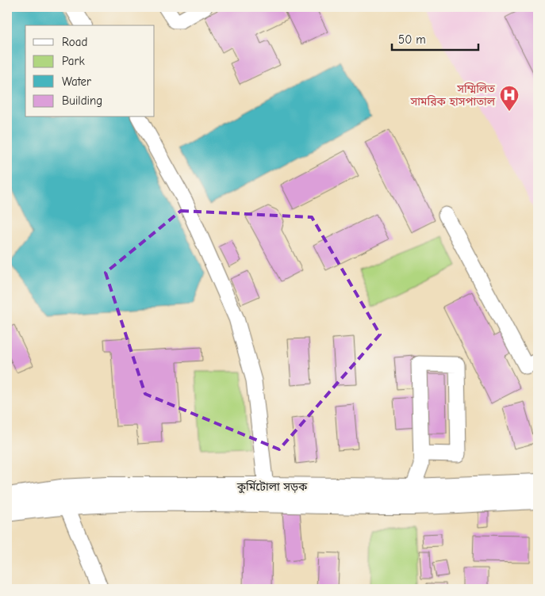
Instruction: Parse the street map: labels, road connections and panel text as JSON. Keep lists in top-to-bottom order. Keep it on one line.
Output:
{"streets":{"main road":["কুর্মিটোলা সড়ক"]},"places":{"hospital":["সম্মিলিত সামরিক হাসপাতাল"]},"legend":["Road","Park","Water","Building"],"scale_bar":"50 m"}
